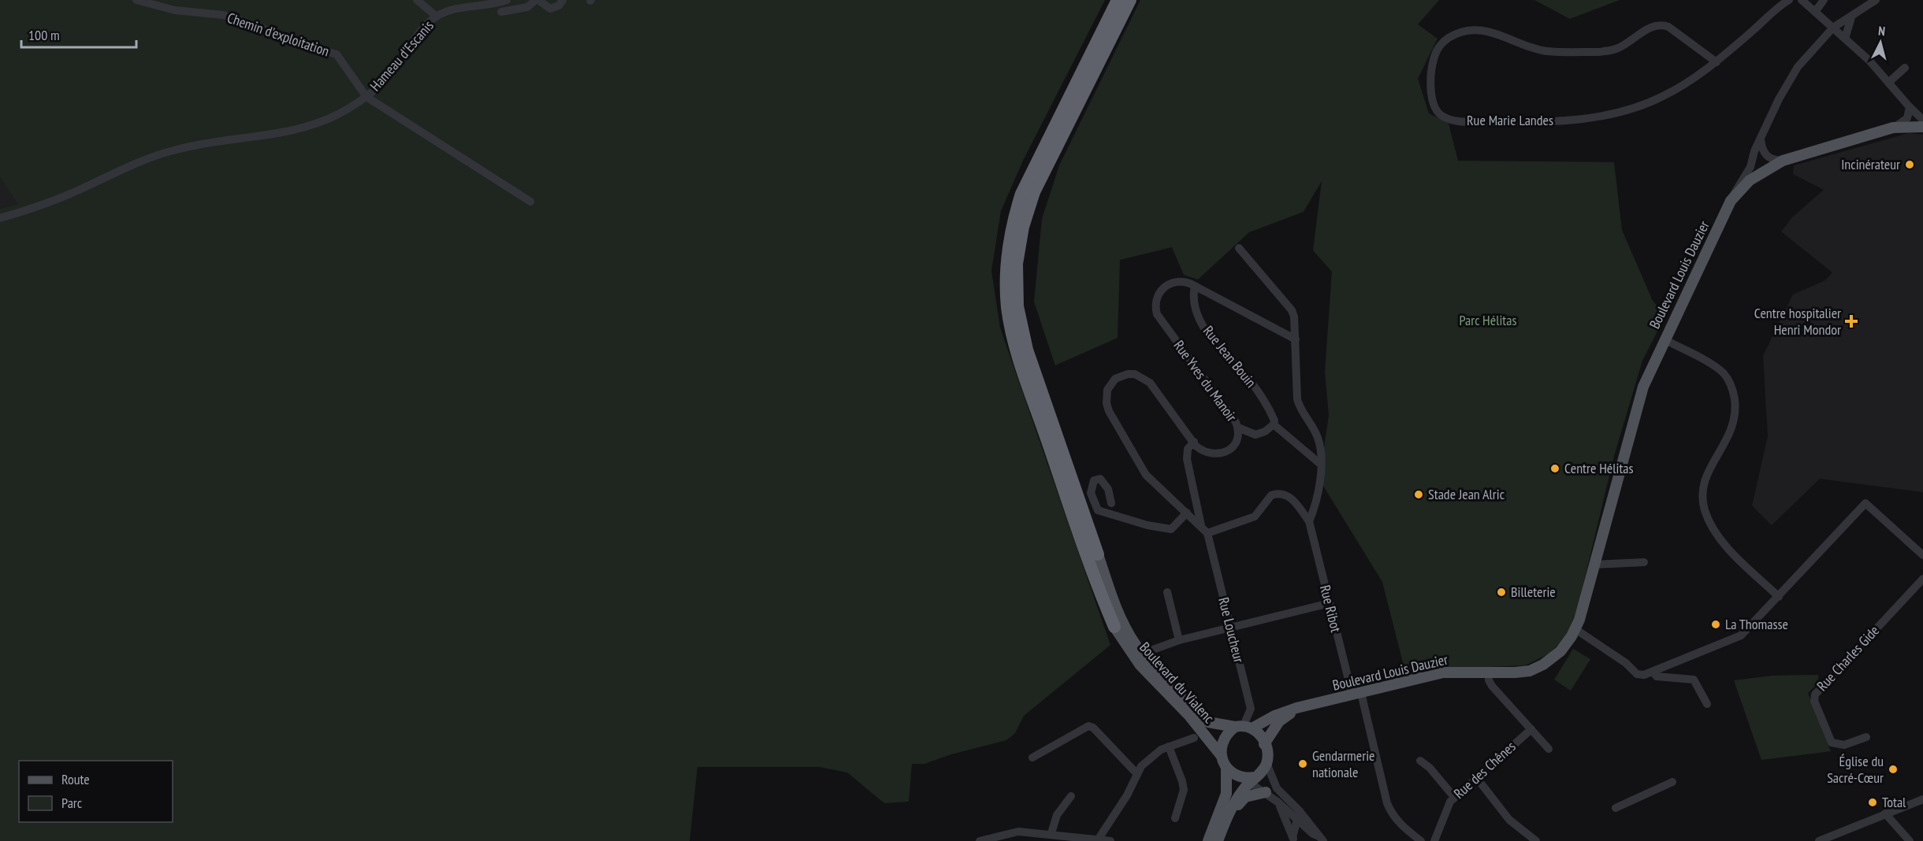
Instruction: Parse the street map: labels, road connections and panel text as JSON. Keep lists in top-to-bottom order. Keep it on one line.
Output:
{"streets":{"main road":["Boulevard Louis Dauzier","Boulevard du Vialenc"],"street":["Chemin d'exploitation","Hameau d'Escanis","Rue Marie Landes","Rue Jean Bouin","Rue Yves du Manoir","Rue Ribot","Rue Loucheur","Rue Charles Gide","Rue des Chênes"]},"crossings":[["Chemin d'exploitation","Hameau d'Escanis"],["Boulevard Louis Dauzier","Rue Ribot"],["Boulevard Louis Dauzier","Rue Loucheur"],["Boulevard Louis Dauzier","Boulevard du Vialenc"],["Rue Jean Bouin","Rue Yves du Manoir"],["Rue Yves du Manoir","Rue Loucheur"],["Rue Loucheur","Boulevard du Vialenc"]],"parks":["Parc Hélitas"],"places":{"other":["Incinérateur","Centre Hélitas","Stade Jean Alric","Billeterie","La Thomasse","Gendarmerie nationale","Église du Sacré-Cœur","Total"],"health":["Centre hospitalier Henri Mondor"]},"legend":["Route","Parc"],"scale_bar":"100 m","north":"top"}
